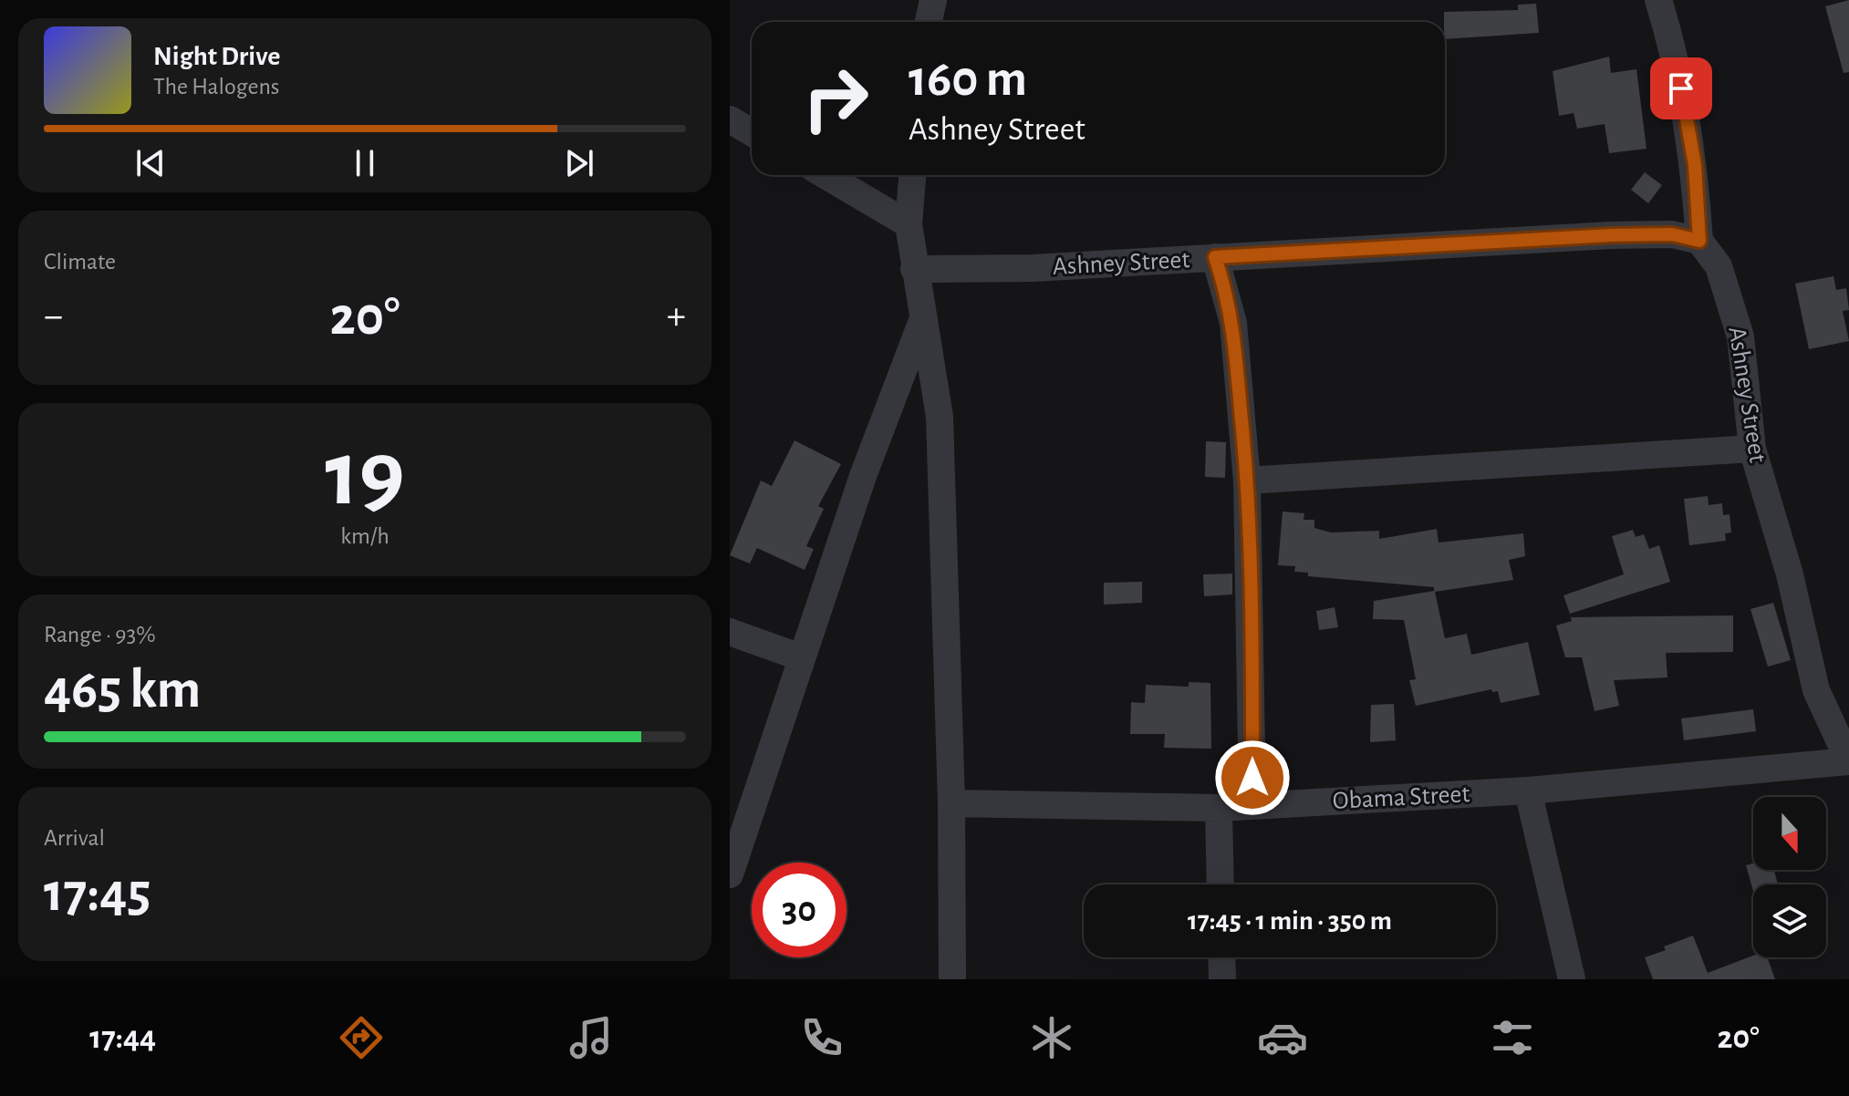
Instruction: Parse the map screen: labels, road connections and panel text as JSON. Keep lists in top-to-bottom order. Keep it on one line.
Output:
{"streets":{"street":["Ashney Street","Obama Street"]},"crossings":[["Ashney Street","Obama Street"]],"north":"bottom","page":{"turn":["160 m","Ashney Street"],"song":["Night Drive","The Halogens"],"tile":["Climate",["19","km/h"],["Range · 93%","465 km"],["Arrival","17:45"]],"heat":["−","20°","+"],"limit":"30","trip":"17:45 · 1 min · 350 m","tabs":["17:44","20°"]}}
